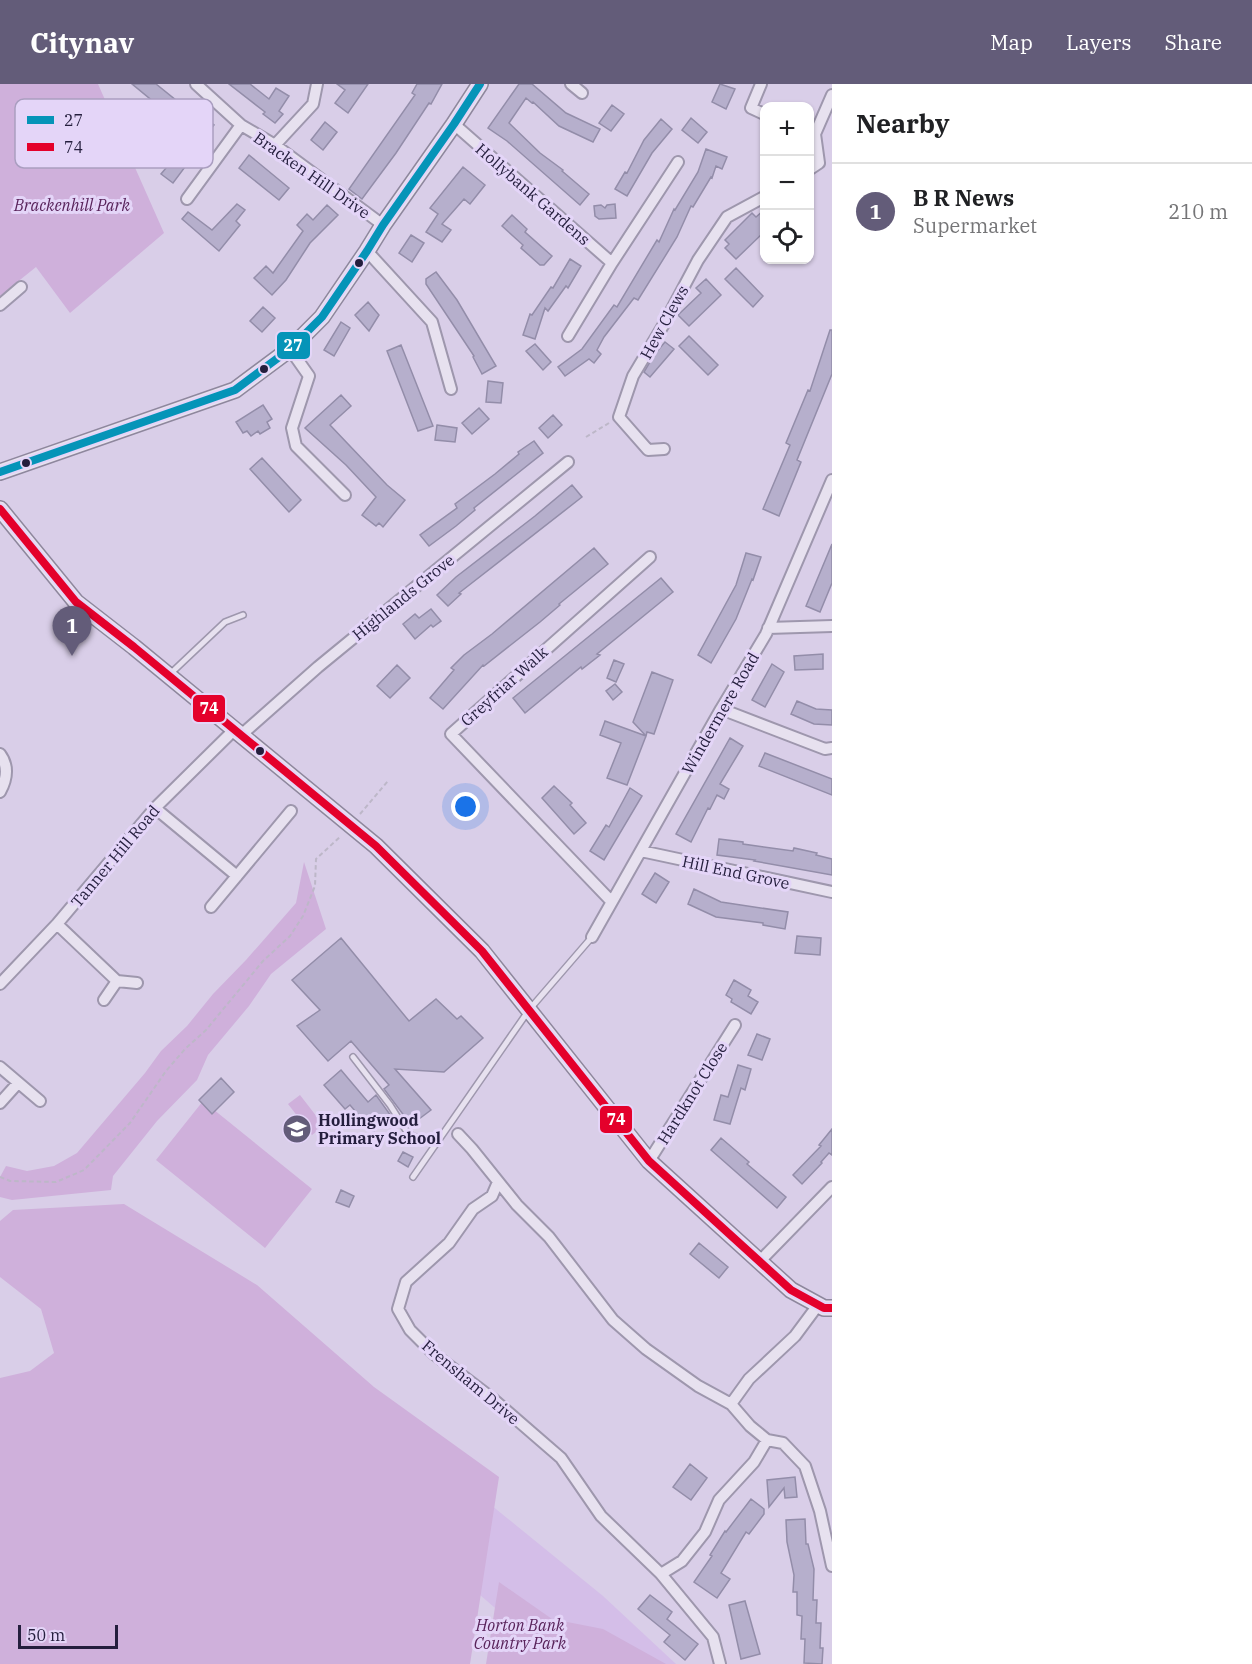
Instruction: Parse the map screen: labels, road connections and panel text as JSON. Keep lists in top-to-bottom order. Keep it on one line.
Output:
{"streets":{"street":["Bracken Hill Drive","Hollybank Gardens","Hew Clews","Highlands Grove","Greyfriar Walk","Windermere Road","Tanner Hill Road","Hill End Grove","Hardknot Close","Frensham Drive"]},"crossings":[["Highlands Grove","Tanner Hill Road"],["Greyfriar Walk","Windermere Road"],["Windermere Road","Hill End Grove"]],"parks":["Brackenhill Park","Horton Bank Country Park"],"places":{"school or university":["Hollingwood Primary School"]},"lines":["transit line 27","transit line 74"],"legend":["27","74"],"scale_bar":"50 m","page":{"header":"Citynav","nav":["Map","Layers","Share"],"heading":"Nearby","map_buttons":["+","−"],"list":[{"mark":"1","name":"B R News","note":"Supermarket","value":"210 m"}],"pins":"1","scale":"50 m"}}
